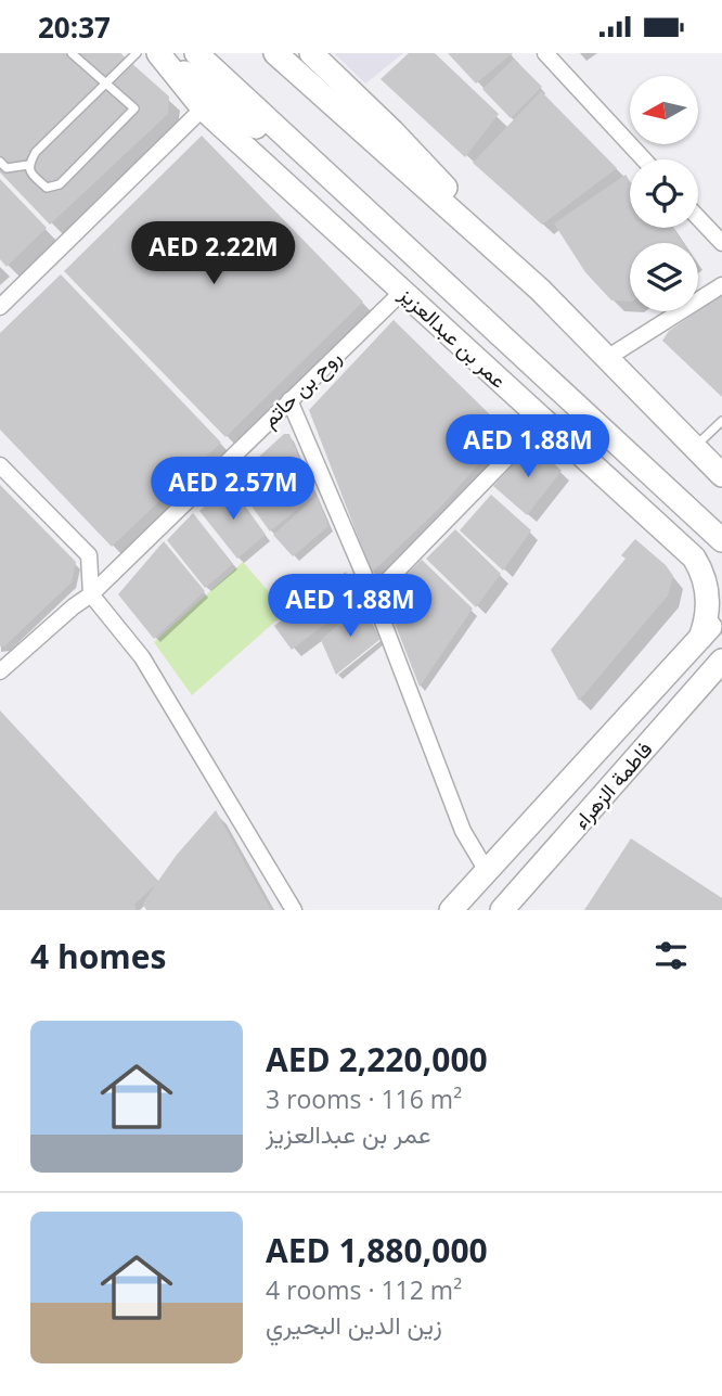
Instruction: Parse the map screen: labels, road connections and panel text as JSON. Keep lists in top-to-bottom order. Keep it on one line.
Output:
{"streets":{"main road":["عمر بن عبدالعزيز","فاطمة الزهراء"],"street":["روح بن حاتم"]},"crossings":[["عمر بن عبدالعزيز","روح بن حاتم"]],"north":"left","page":{"status":"20:37","price":["AED 2.22M","AED 1.88M","AED 2.57M","AED 1.88M"],"heading":"4 homes","list":[{"name":"AED 2,220,000","note":"3 rooms · 116 m² · عمر بن عبدالعزيز"},{"name":"AED 1,880,000","note":"4 rooms · 112 m² · زين الدين البحيري"}]}}
